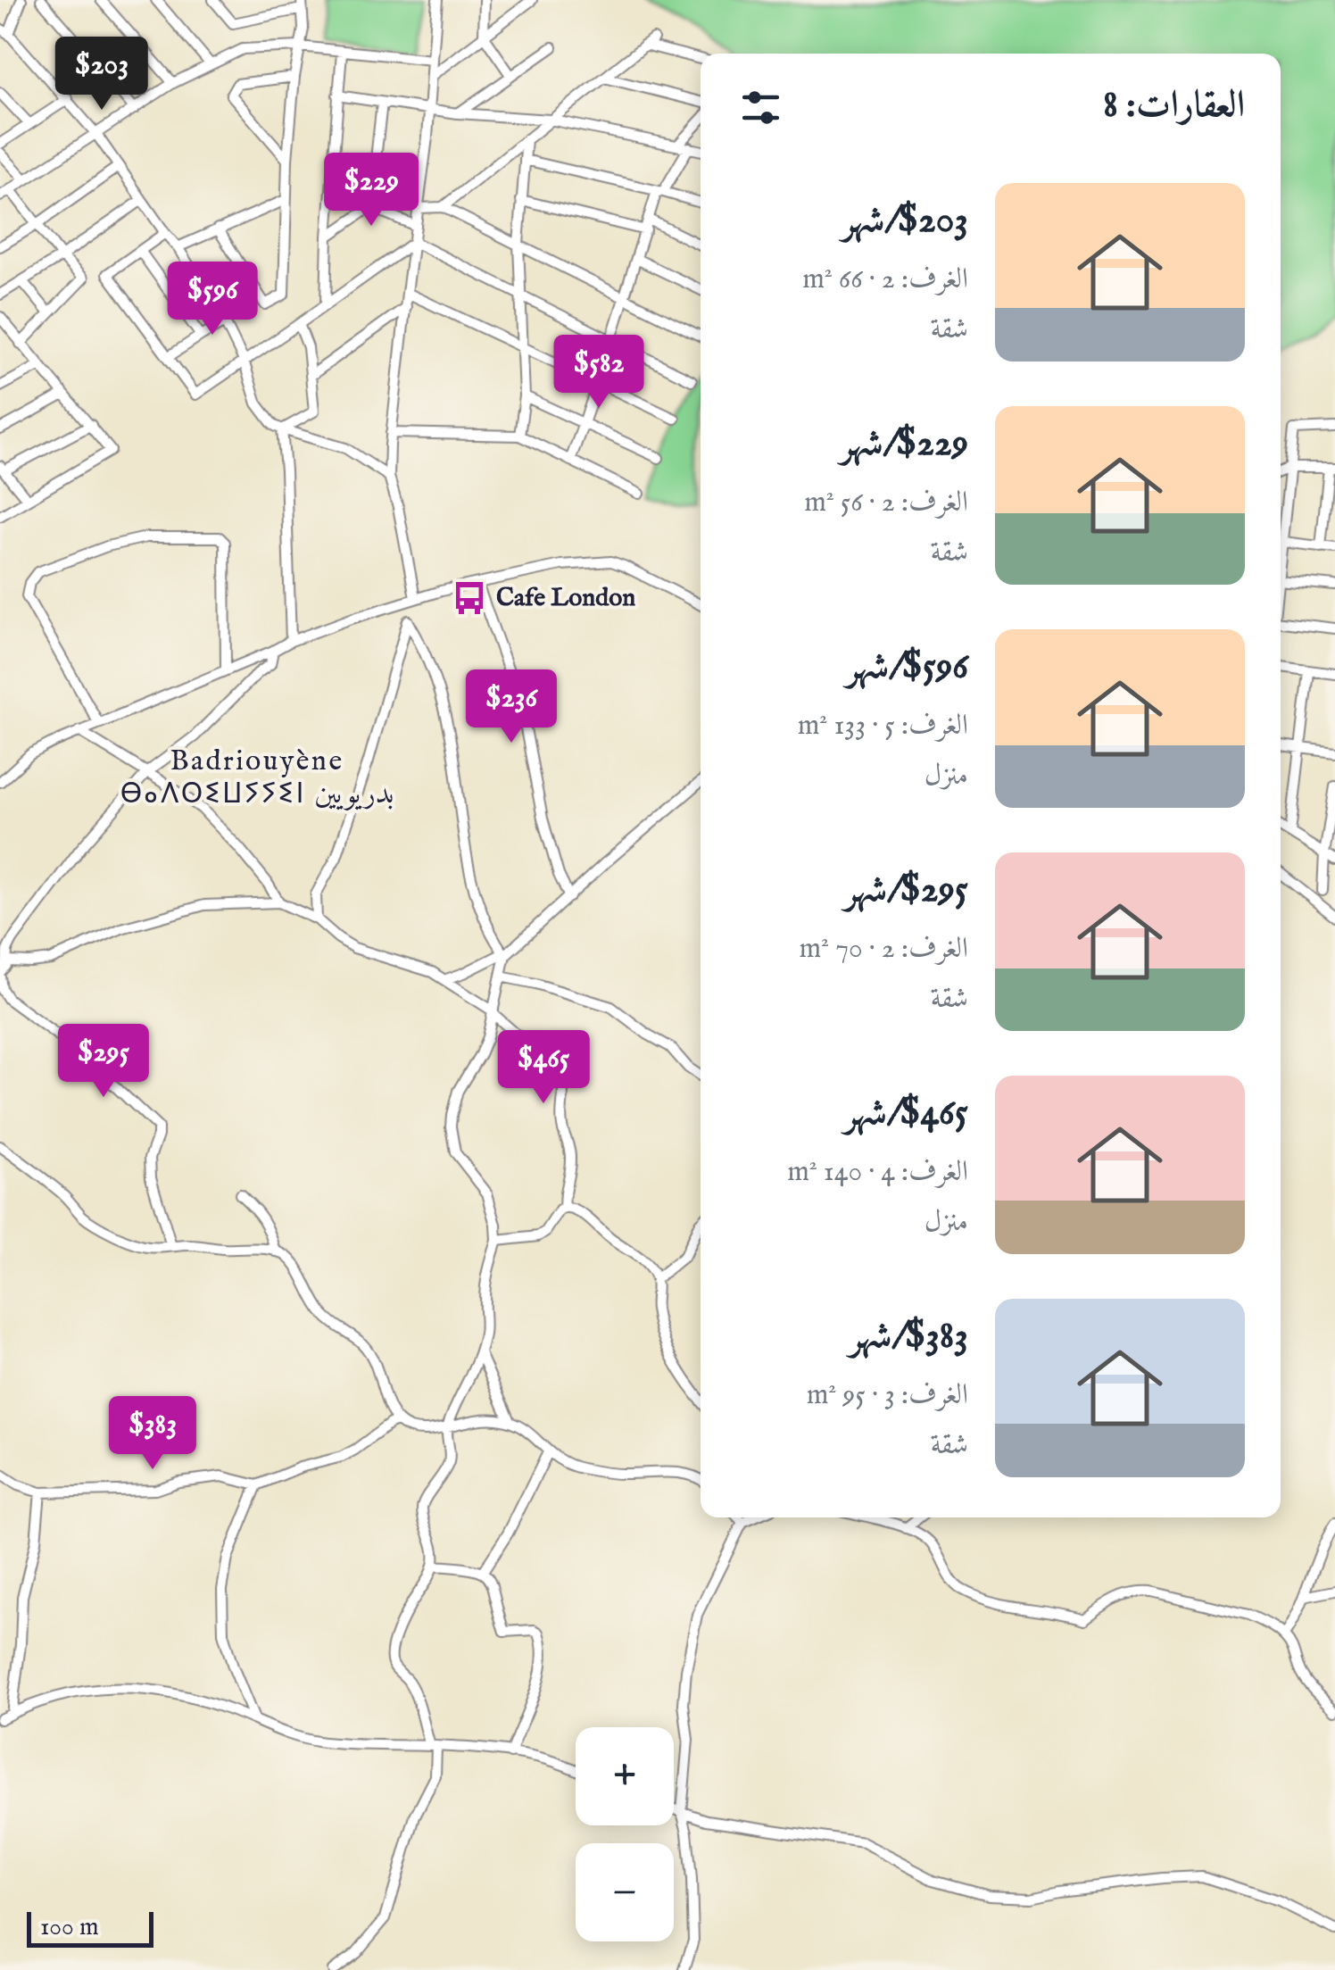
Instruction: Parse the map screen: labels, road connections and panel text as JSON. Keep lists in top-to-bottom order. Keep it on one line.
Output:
{"districts":["Badriouyène ⴱⴰⴷⵔⵉⵡⵢⵢⵉⵏ بدريويين"],"places":{"bus stop":["Cafe London"]},"scale_bar":"100 m","page":{"price":["$203","$229","$596","$582","$236","$295","$465","$383"],"heading":"العقارات: 8","list":[{"name":"$203/شهر","note":"الغرف: 2 · 66 m² · شقة"},{"name":"$229/شهر","note":"الغرف: 2 · 56 m² · شقة"},{"name":"$596/شهر","note":"الغرف: 5 · 133 m² · منزل"},{"name":"$295/شهر","note":"الغرف: 2 · 70 m² · شقة"},{"name":"$465/شهر","note":"الغرف: 4 · 140 m² · منزل"},{"name":"$383/شهر","note":"الغرف: 3 · 95 m² · شقة"}],"map_buttons":["+","−"],"scale":"100 m"}}
